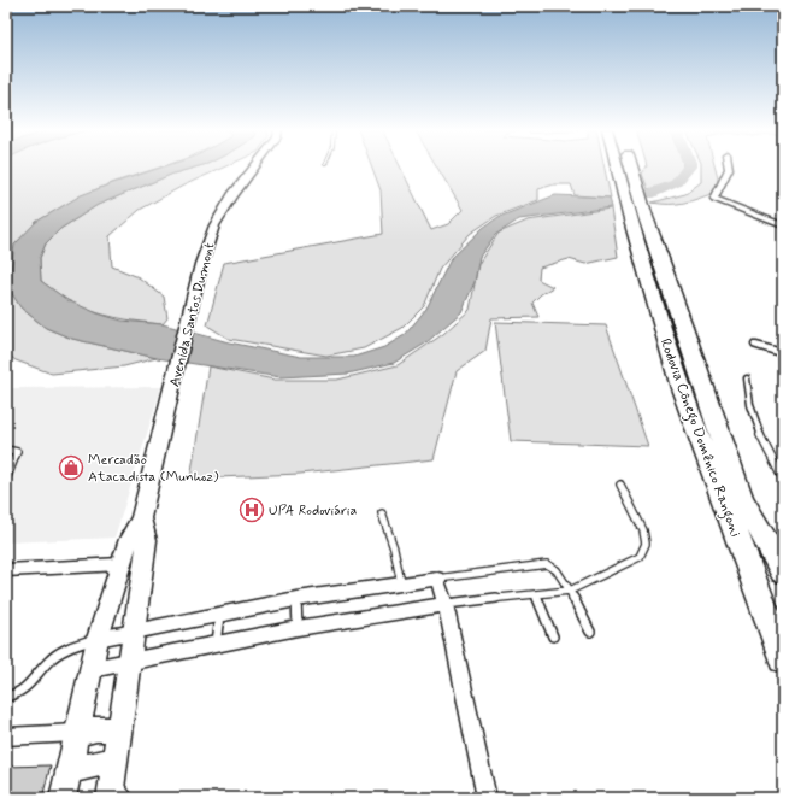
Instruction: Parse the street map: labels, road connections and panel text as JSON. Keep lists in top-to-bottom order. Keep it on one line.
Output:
{"streets":{"highway":["Rodovia Cônego Domênico Rangoni"],"main road":["Avenida Santos Dumont"]},"places":{"shop":["Mercadão Atacadista (Munhoz)"],"hospital":["UPA Rodoviária"]}}
